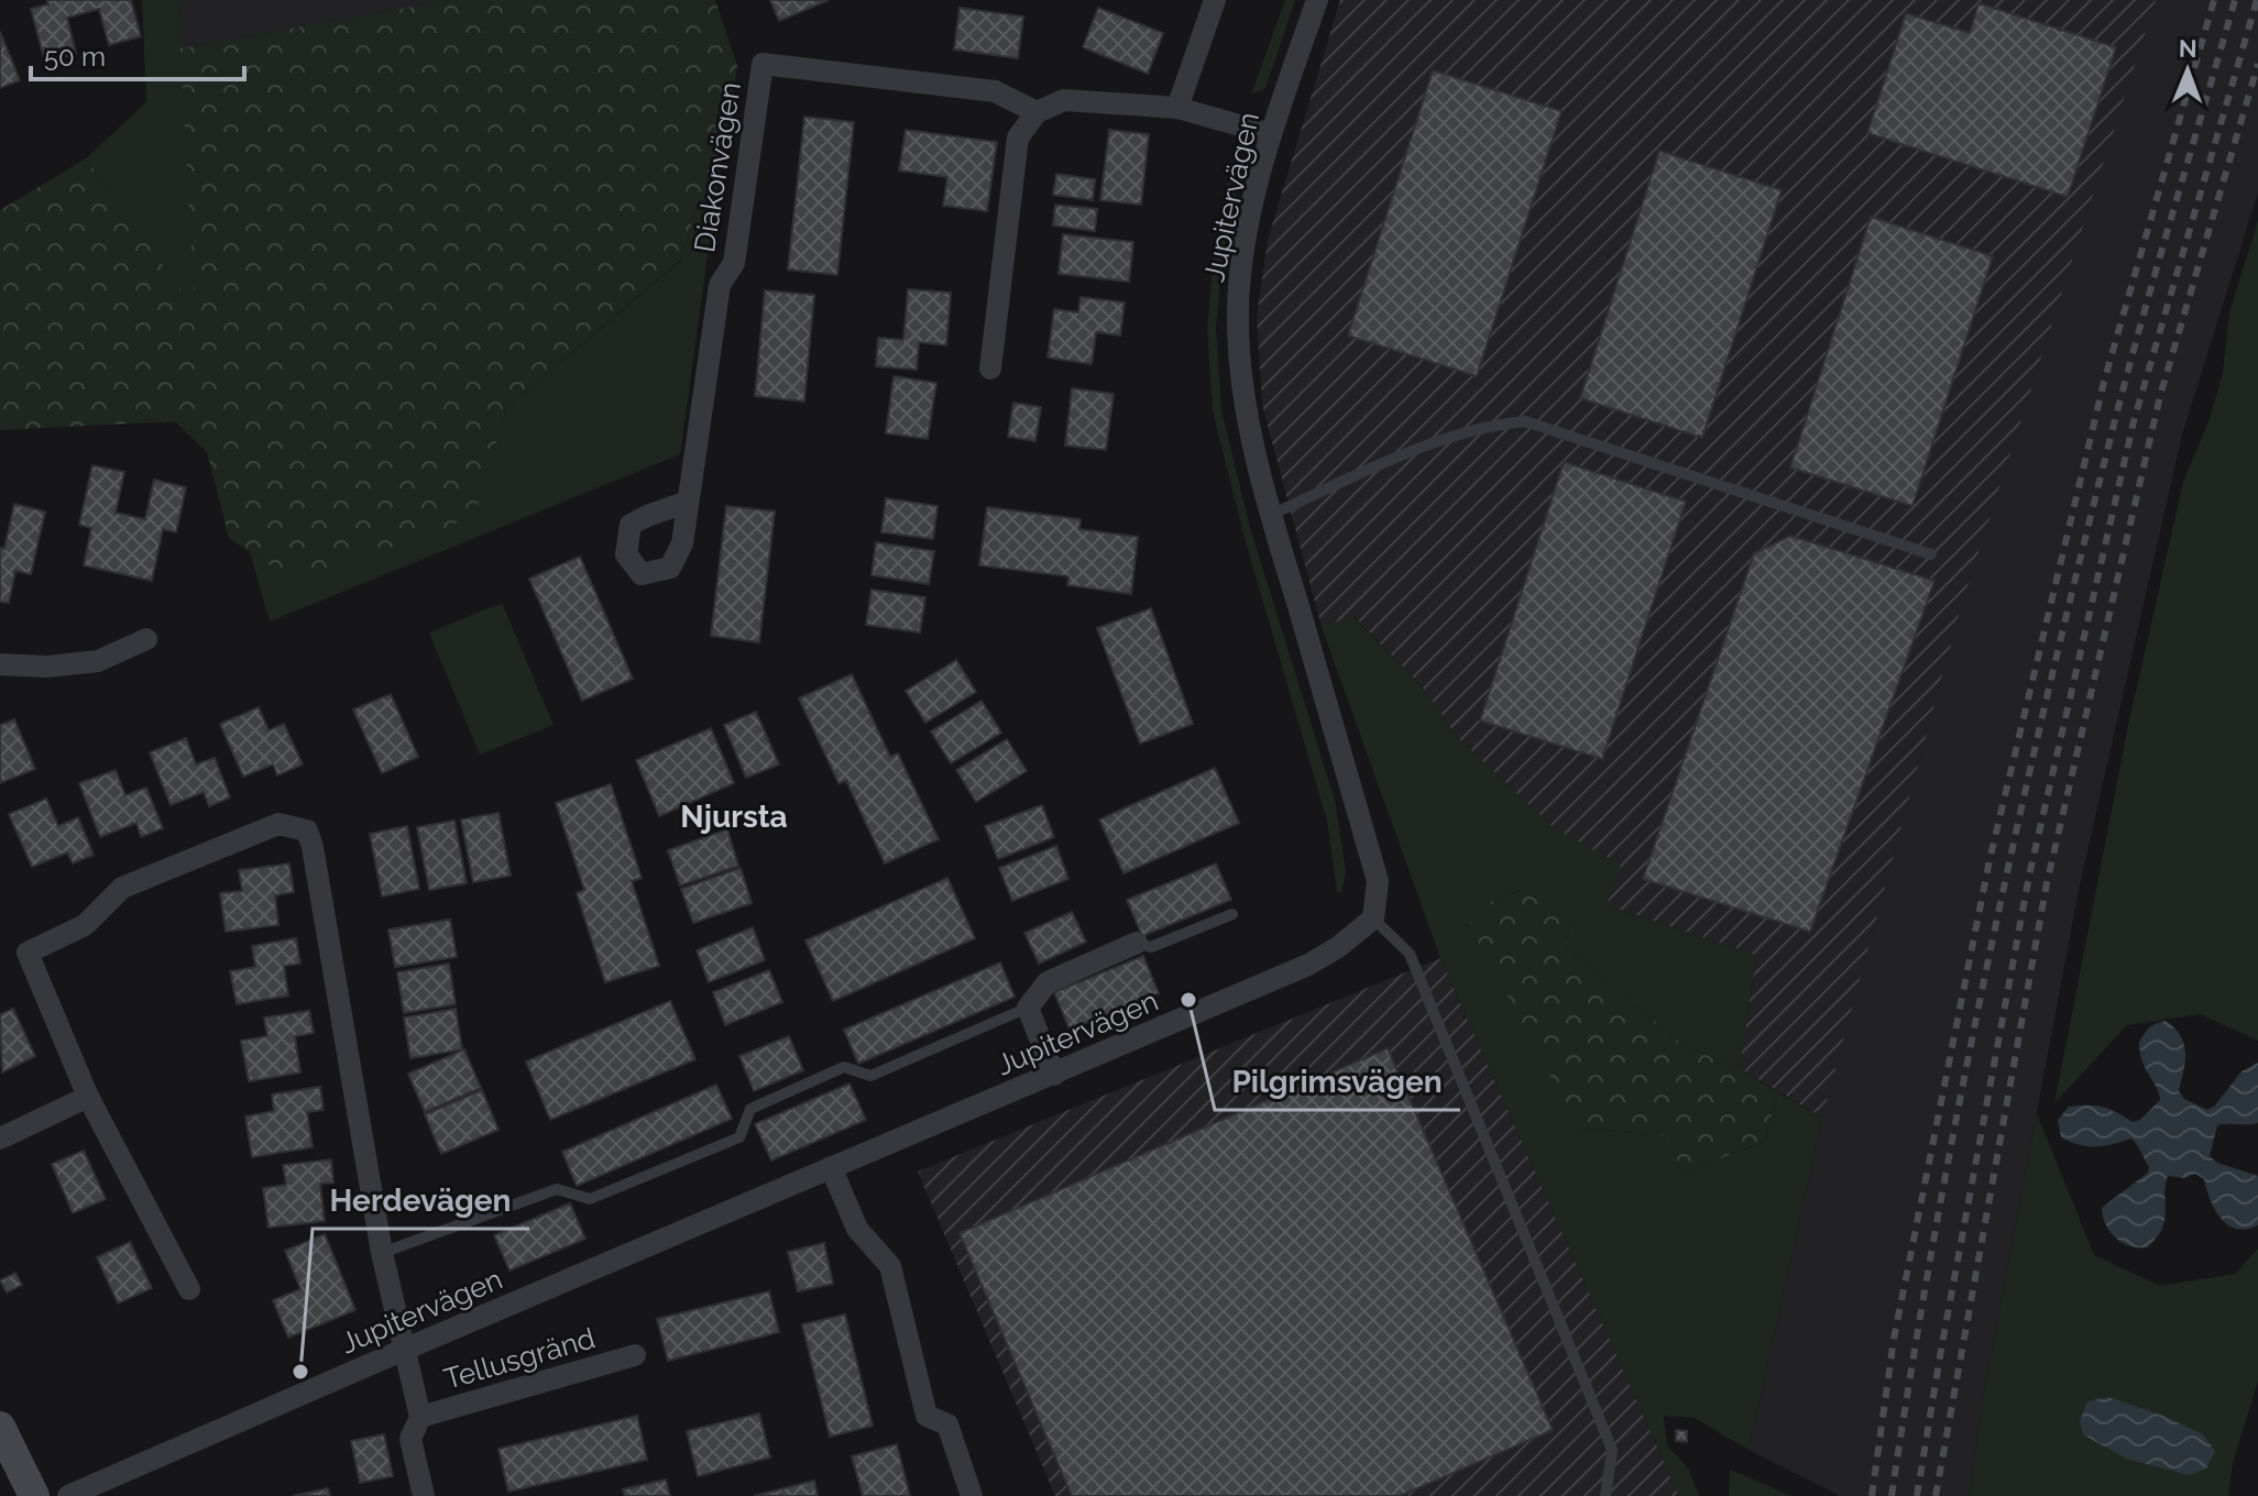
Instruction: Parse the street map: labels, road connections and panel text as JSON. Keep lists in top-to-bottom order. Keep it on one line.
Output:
{"streets":{"street":["Diakonvägen","Jupitervägen","Tellusgränd"]},"crossings":[["Jupitervägen","Tellusgränd"]],"districts":["Njursta"],"places":["Pilgrimsvägen","Herdevägen"],"scale_bar":"50 m","north":"top"}
